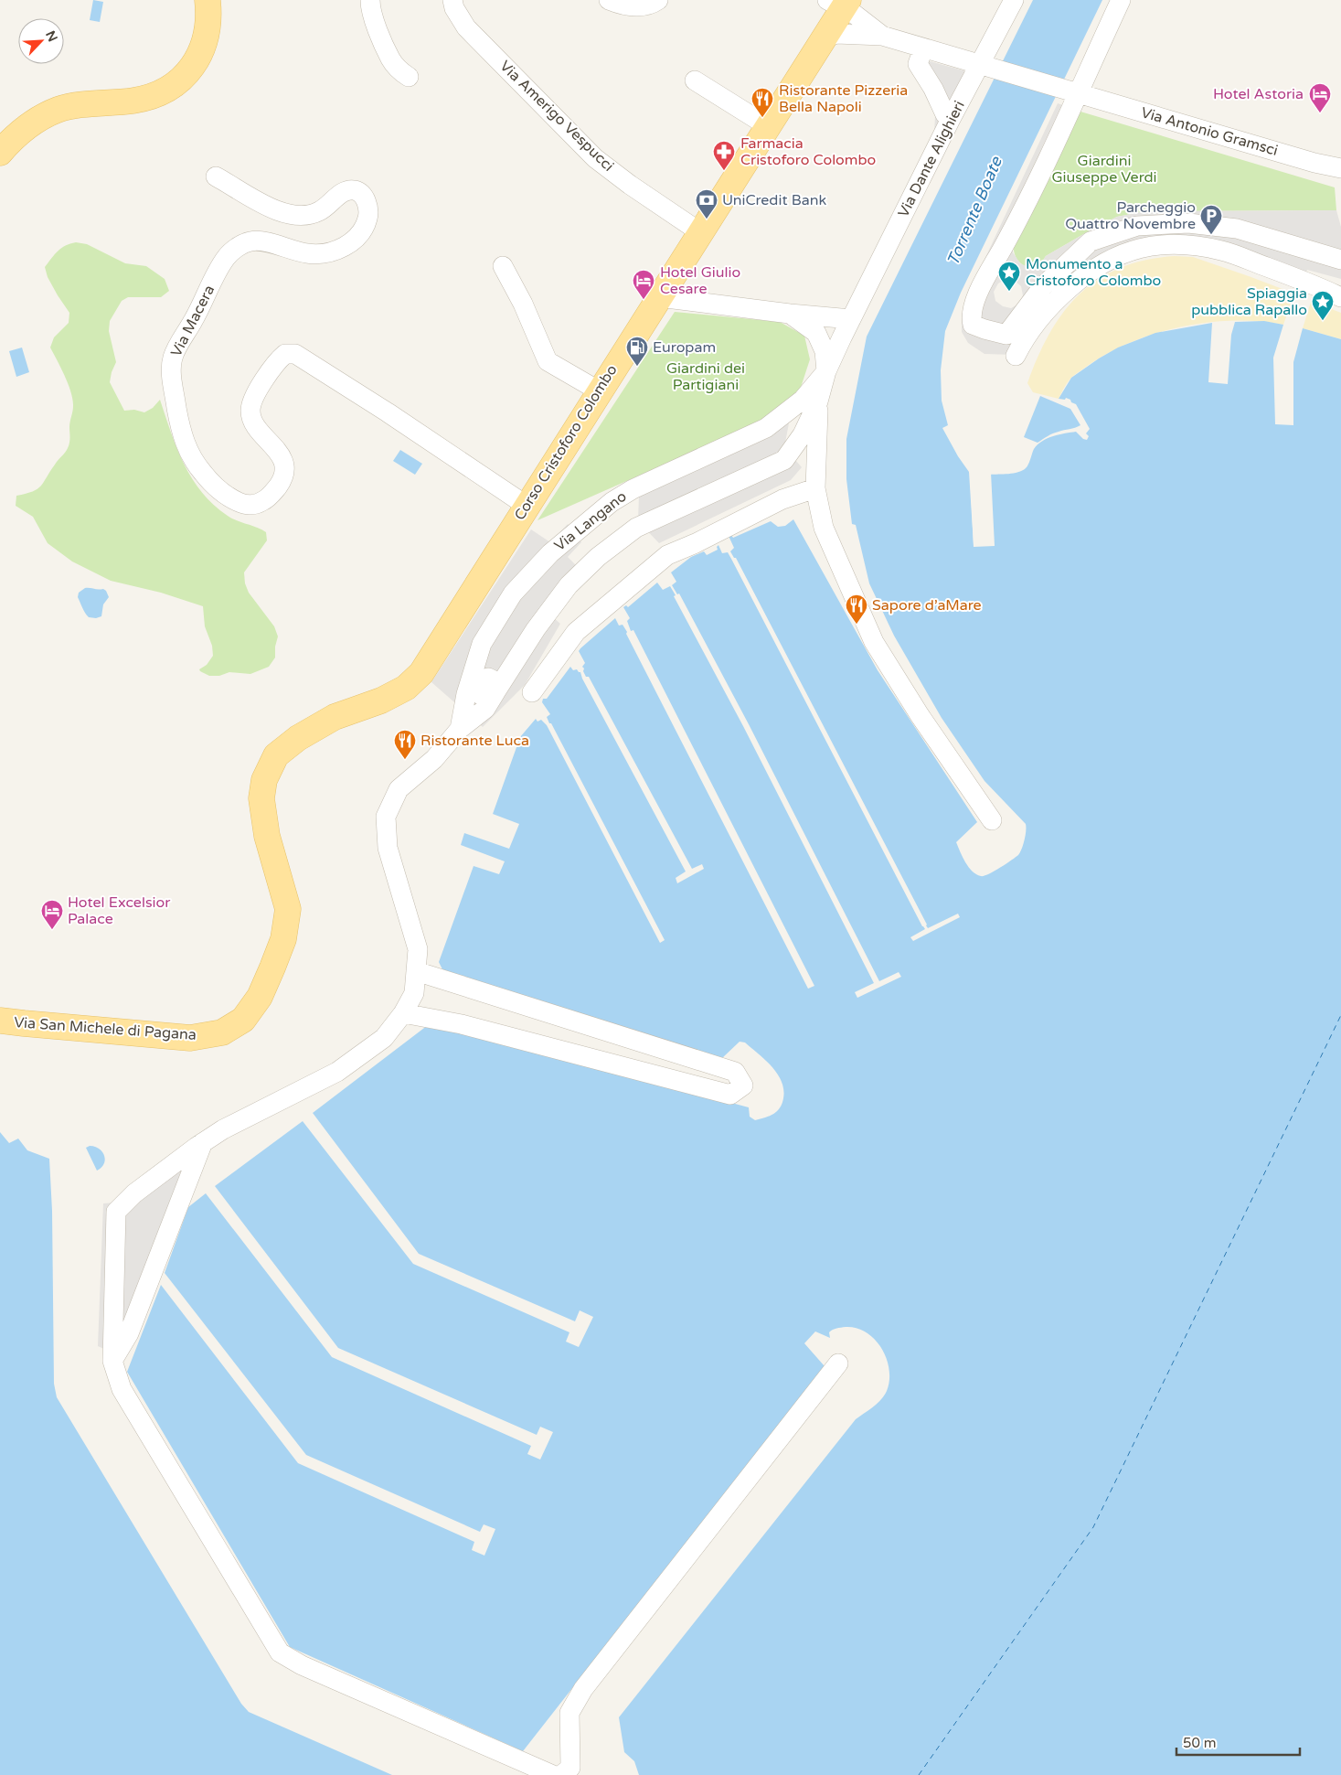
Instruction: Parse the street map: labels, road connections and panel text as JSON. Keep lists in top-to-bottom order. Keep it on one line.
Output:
{"streets":{"main road":["Corso Cristoforo Colombo","Via San Michele di Pagana"],"street":["Via Amerigo Vespucci","Via Antonio Gramsci","Via Dante Alighieri","Via Macera","Via Langano"]},"crossings":[["Via Amerigo Vespucci","Corso Cristoforo Colombo"],["Via Antonio Gramsci","Via Dante Alighieri"],["Via Dante Alighieri","Via Langano"],["Via Macera","Corso Cristoforo Colombo"],["Corso Cristoforo Colombo","Via San Michele di Pagana"]],"water":["Torrente Boate"],"parks":["Giardini Giuseppe Verdi","Giardini dei Partigiani"],"places":{"hotel":["Hotel Astoria","Hotel Giulio Cesare","Hotel Excelsior Palace"],"restaurant":["Ristorante Pizzeria Bella Napoli","Sapore d’aMare","Ristorante Luca"],"pharmacy":["Farmacia Cristoforo Colombo"],"bank":["UniCredit Bank"],"parking":["Parcheggio Quattro Novembre"],"place":["Monumento a Cristoforo Colombo","Spiaggia pubblica Rapallo"],"fuel station":["Europam"]},"scale_bar":"50 m","north":"top right"}
